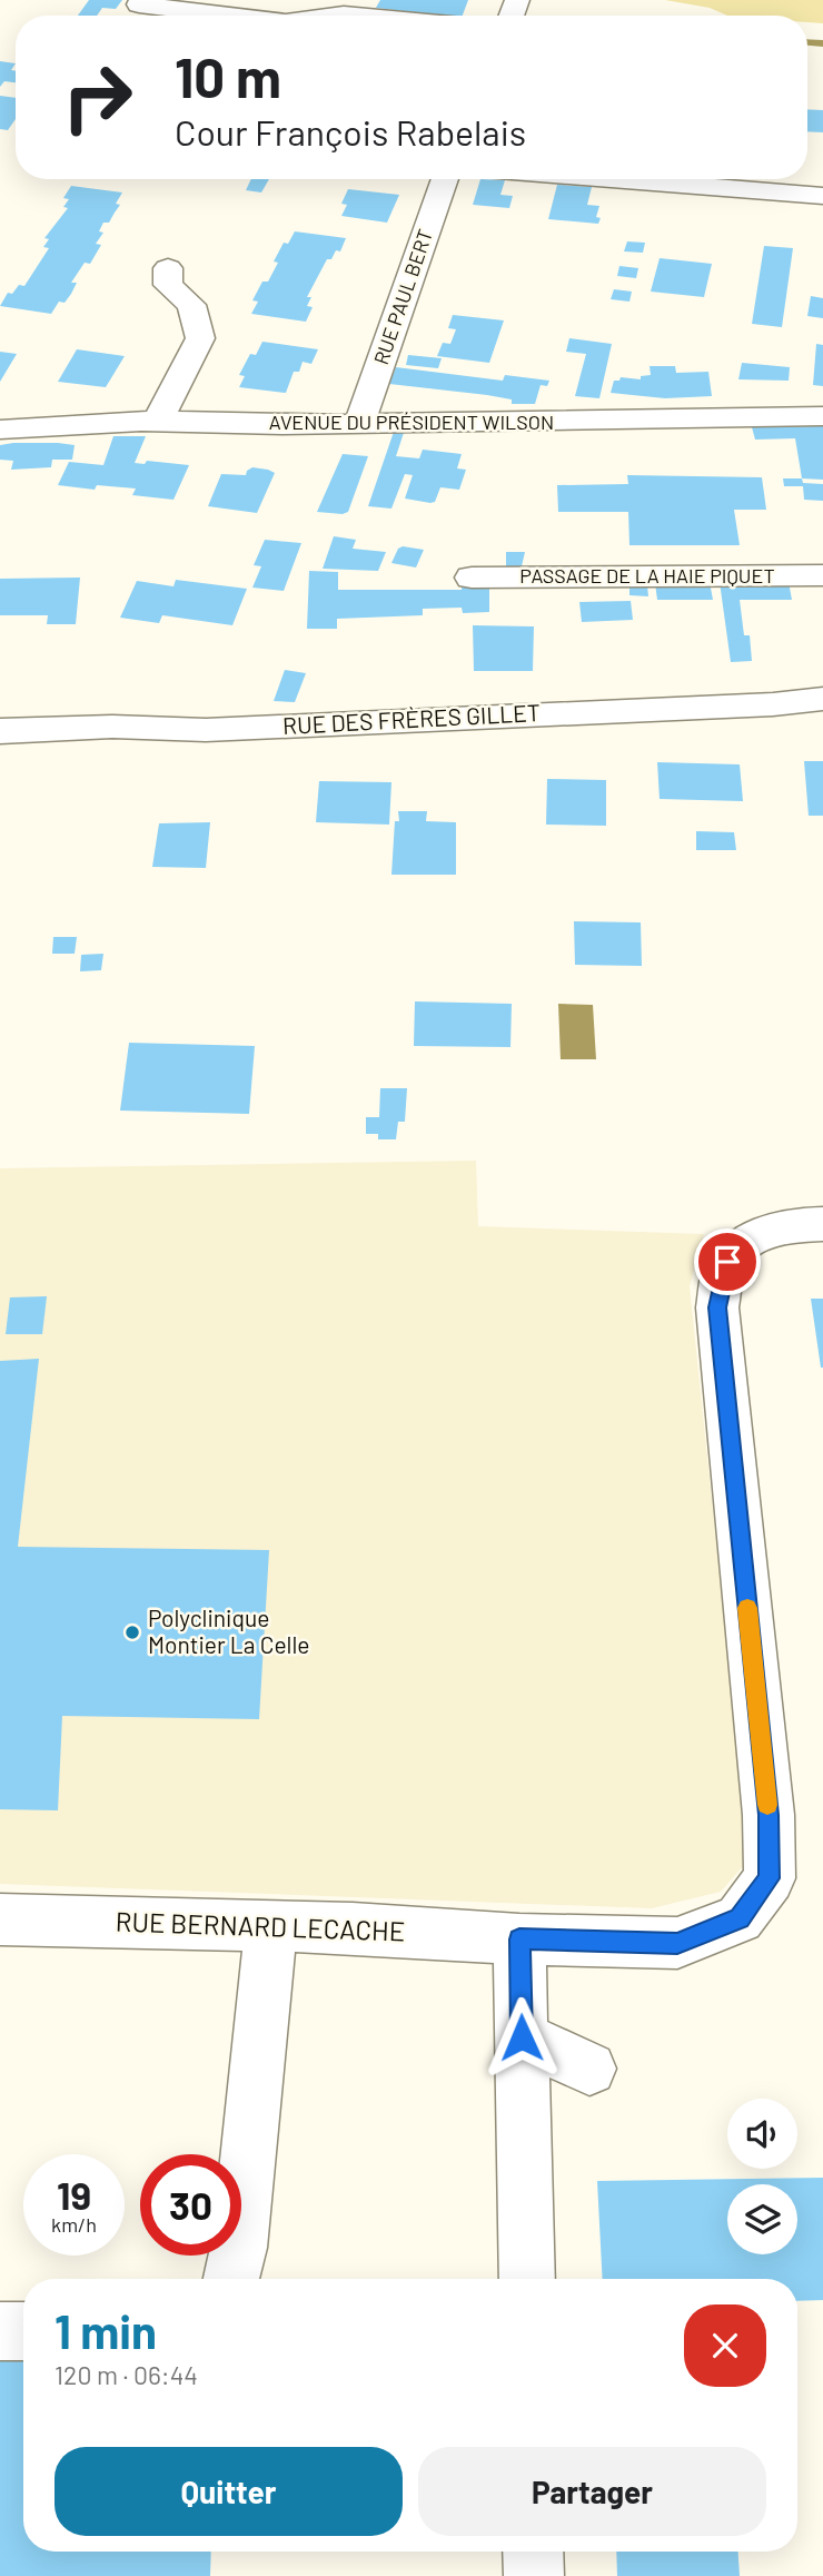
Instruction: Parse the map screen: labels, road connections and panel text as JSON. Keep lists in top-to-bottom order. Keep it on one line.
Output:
{"streets":{"street":["RUE PAUL BERT","AVENUE DU PRÉSIDENT WILSON","PASSAGE DE LA HAIE PIQUET","RUE DES FRÈRES GILLET","RUE BERNARD LECACHE"]},"crossings":[["RUE PAUL BERT","AVENUE DU PRÉSIDENT WILSON"]],"places":["Polyclinique Montier La Celle"],"page":{"turn":["10 m","Cour François Rabelais"],"speed":"19 km/h","limit":"30","heading":["1 min","120 m · 06:44"],"buttons":["Quitter","Partager"]}}
